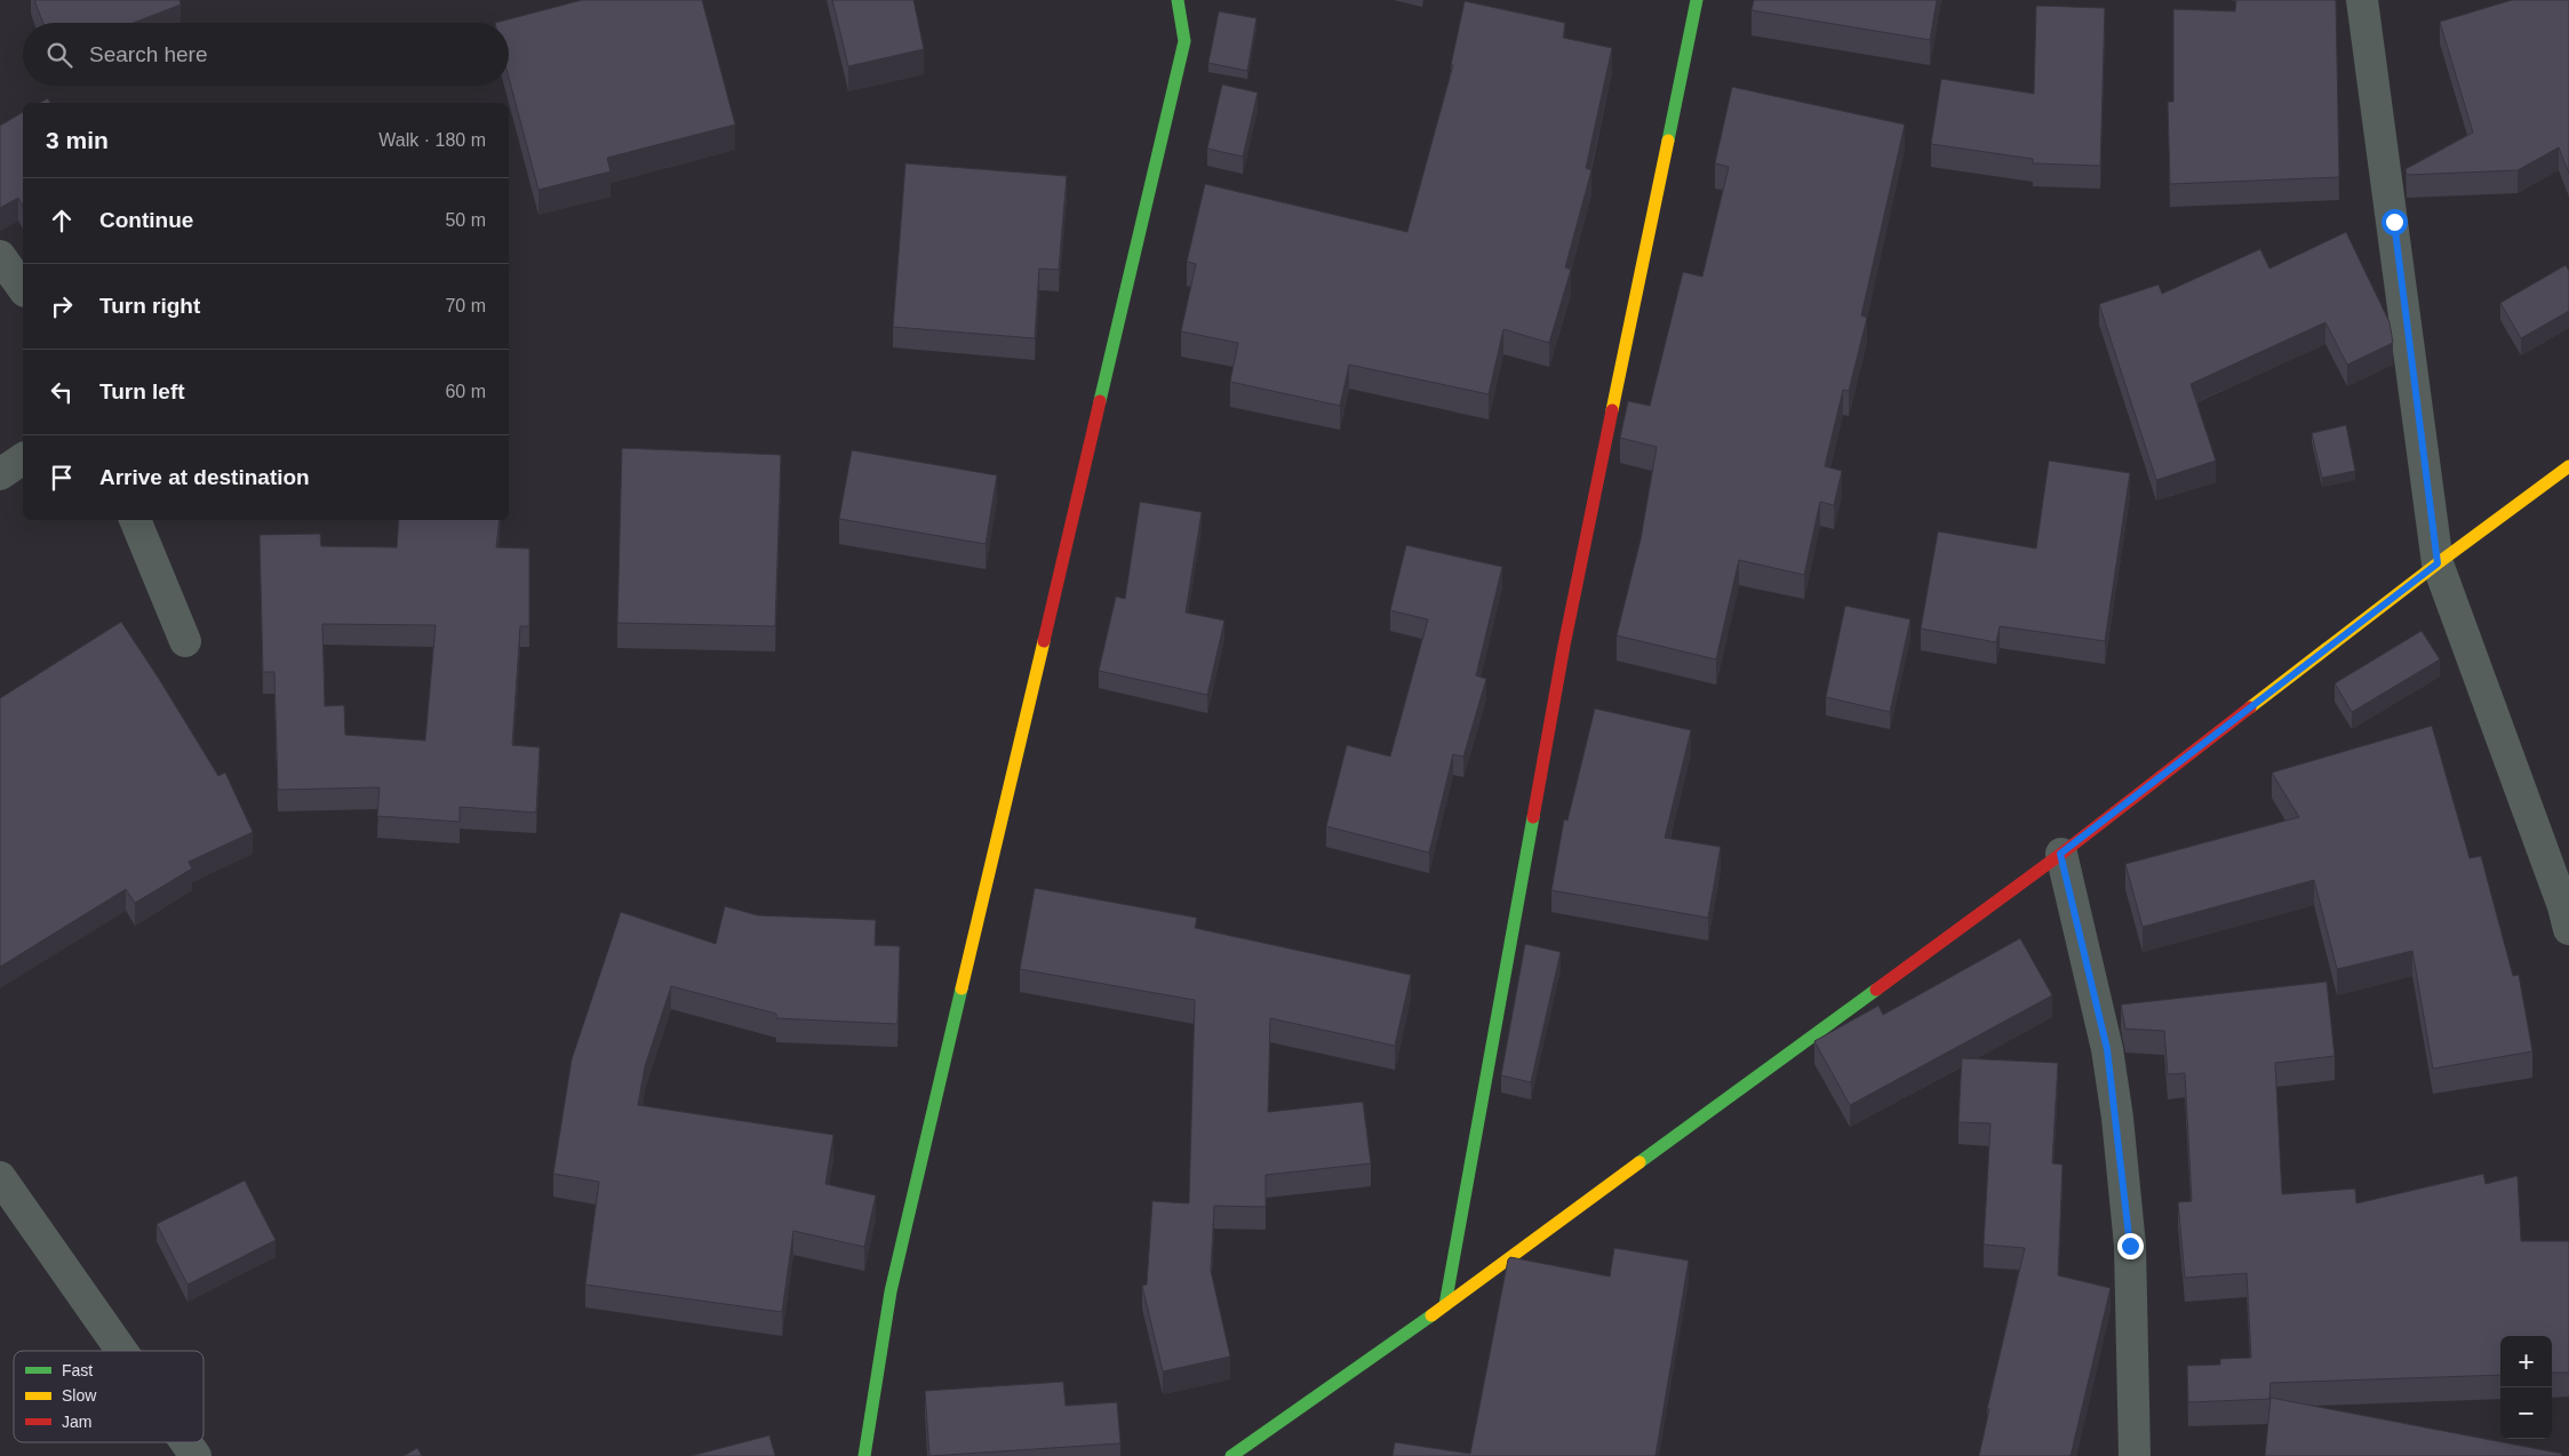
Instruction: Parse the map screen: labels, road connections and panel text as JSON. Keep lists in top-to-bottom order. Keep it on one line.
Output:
{"legend":["Fast","Slow","Jam"],"page":{"search":"Search here","heading":["3 min","Walk · 180 m"],"list":[["Continue","50 m"],["Turn right","70 m"],["Turn left","60 m"],"Arrive at destination"],"map_buttons":["+","−"]}}
